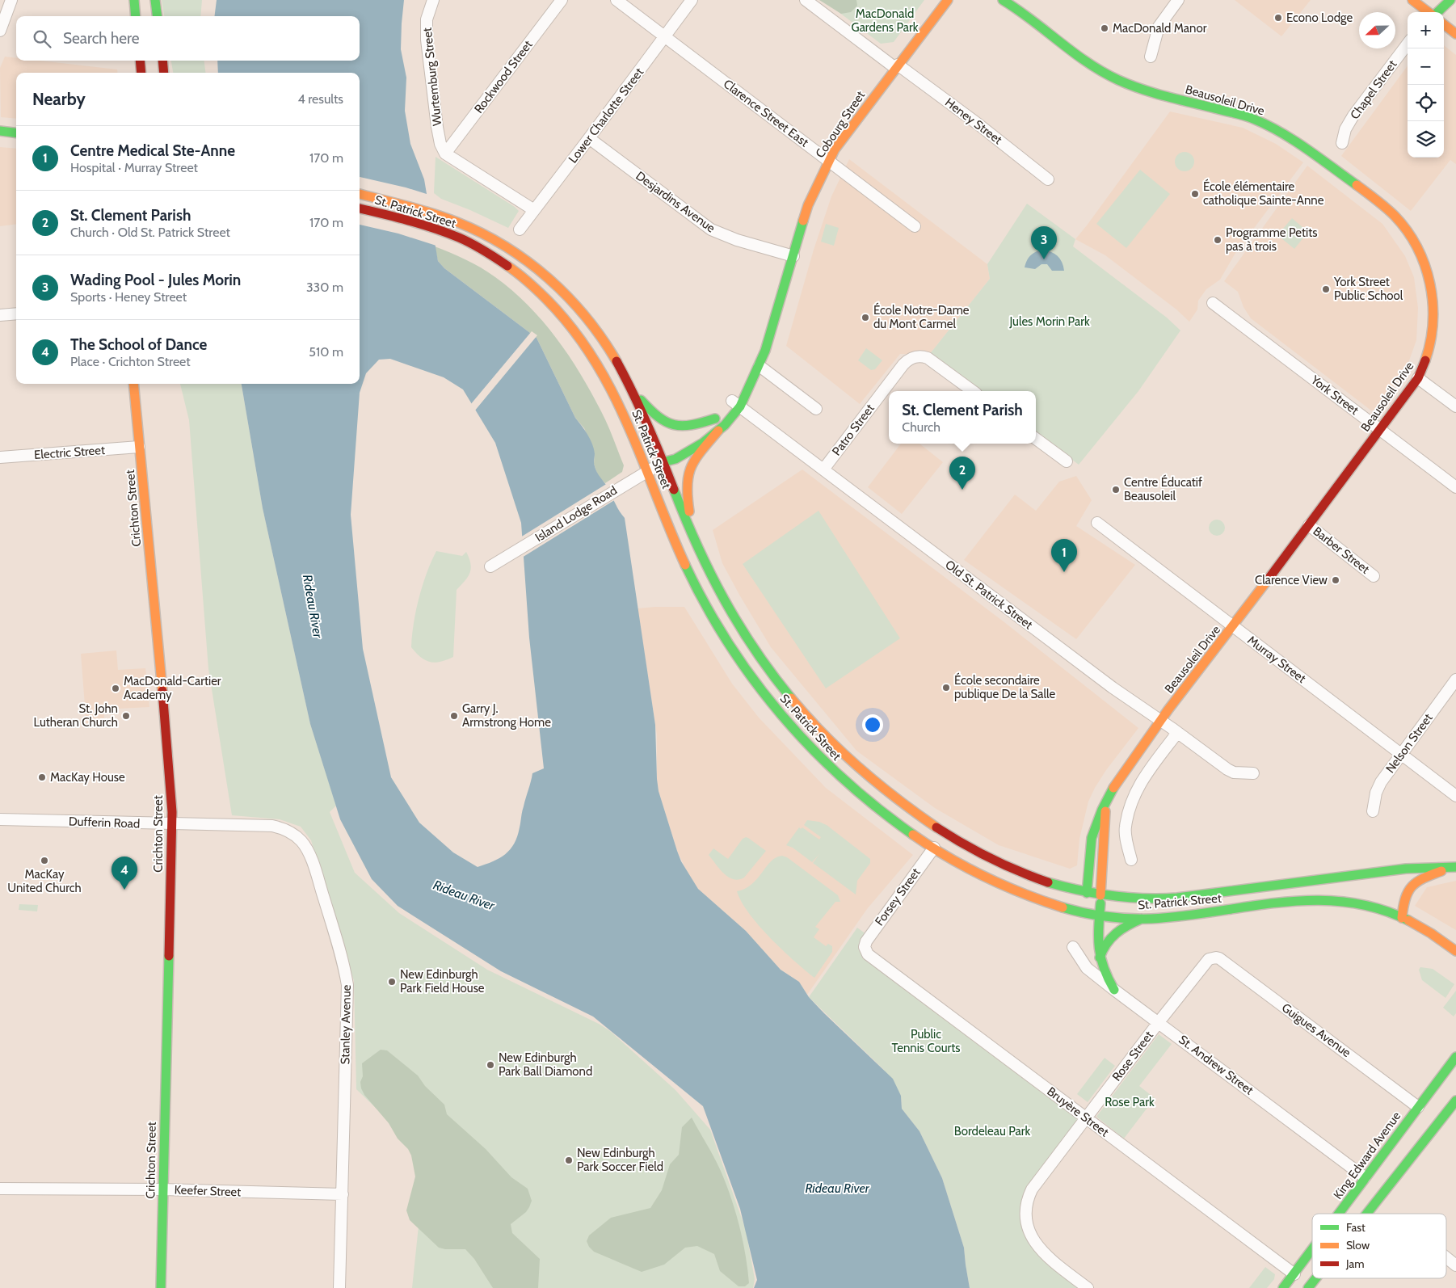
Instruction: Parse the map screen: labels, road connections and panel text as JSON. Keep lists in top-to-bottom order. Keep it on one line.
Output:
{"streets":{"main road":["Beausoleil Drive","Cobourg Street","St. Patrick Street","Crichton Street","King Edward Avenue"],"street":["Wurtemburg Street","Rockwood Street","Chapel Street","Clarence Street East","Lower Charlotte Street","Heney Street","Desjardins Avenue","York Street","Patro Street","Electric Street","Island Lodge Road","Barber Street","Old St. Patrick Street","Murray Street","Nelson Street","Dufferin Road","Forsey Street","Stanley Avenue","Guigues Avenue","Rose Street","St. Andrew Street","Bruyère Street","Keefer Street"]},"crossings":[["Wurtemburg Street","Rockwood Street"],["Beausoleil Drive","St. Patrick Street"],["Beausoleil Drive","York Street"],["Beausoleil Drive","Barber Street"],["Beausoleil Drive","Old St. Patrick Street"],["Beausoleil Drive","Murray Street"],["Beausoleil Drive","St. Andrew Street"],["Clarence Street East","Lower Charlotte Street"],["Clarence Street East","Cobourg Street"],["Lower Charlotte Street","Desjardins Avenue"],["Heney Street","Cobourg Street"],["Cobourg Street","Desjardins Avenue"],["Cobourg Street","St. Patrick Street"],["Cobourg Street","Island Lodge Road"],["Cobourg Street","Old St. Patrick Street"],["St. Patrick Street","Island Lodge Road"],["St. Patrick Street","Forsey Street"],["Patro Street","Old St. Patrick Street"],["Electric Street","Crichton Street"],["Crichton Street","Dufferin Road"],["Crichton Street","Keefer Street"],["Murray Street","Nelson Street"],["Dufferin Road","Stanley Avenue"],["Forsey Street","Bruyère Street"],["Stanley Avenue","Keefer Street"],["Guigues Avenue","Rose Street"],["Guigues Avenue","King Edward Avenue"],["Rose Street","St. Andrew Street"],["Rose Street","Bruyère Street"],["St. Andrew Street","King Edward Avenue"],["Bruyère Street","King Edward Avenue"]],"water":["Rideau River"],"parks":["MacDonald Gardens Park","Jules Morin Park","Public Tennis Courts","Rose Park","Bordeleau Park"],"places":["Econo Lodge","MacDonald Manor","École élémentaire catholique Sainte-Anne","Programme Petits pas à trois","York Street Public School","École Notre-Dame du Mont Carmel","Centre Éducatif Beausoleil","Clarence View","École secondaire publique De la Salle","MacDonald-Cartier Academy","St. John Lutheran Church","Garry J. Armstrong Home","MacKay House","MacKay United Church","New Edinburgh Park Field House","New Edinburgh Park Ball Diamond","New Edinburgh Park Soccer Field"],"legend":["Fast","Slow","Jam"],"north":"left","page":{"map_buttons":["+","−"],"search":"Search here","heading":["Nearby","4 results"],"list":[{"mark":"1","name":"Centre Medical Ste-Anne","note":"Hospital · Murray Street","value":"170 m"},{"mark":"2","name":"St. Clement Parish","note":"Church · Old St. Patrick Street","value":"170 m"},{"mark":"3","name":"Wading Pool - Jules Morin","note":"Sports · Heney Street","value":"330 m"},{"mark":"4","name":"The School of Dance","note":"Place · Crichton Street","value":"510 m"}],"pins":["3","2","1","4"],"popup":["St. Clement Parish","Church"]}}
